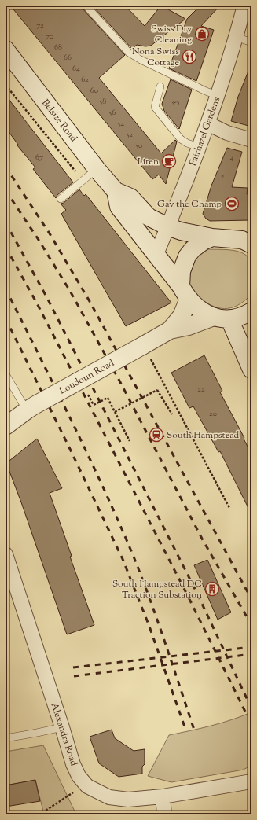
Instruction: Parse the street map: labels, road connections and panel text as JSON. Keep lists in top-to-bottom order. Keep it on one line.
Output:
{"streets":{"main road":["Belsize Road","Loudoun Road"],"street":["Fairhazel Gardens","Alexandra Road"]},"crossings":[["Belsize Road","Fairhazel Gardens"],["Belsize Road","Loudoun Road"]],"places":{"shop":["Swiss Dry Cleaning"],"restaurant":["Nona Swiss Cottage"],"cafe":["Liten"],"sports":["Gav the Champ"],"station":["South Hampstead"],"building":["South Hampstead DC Traction Substation"]},"house_numbers":["72","70","68","66","64","62","60","58","3-5","56","54","52","50","67","4","2","22","20"]}
